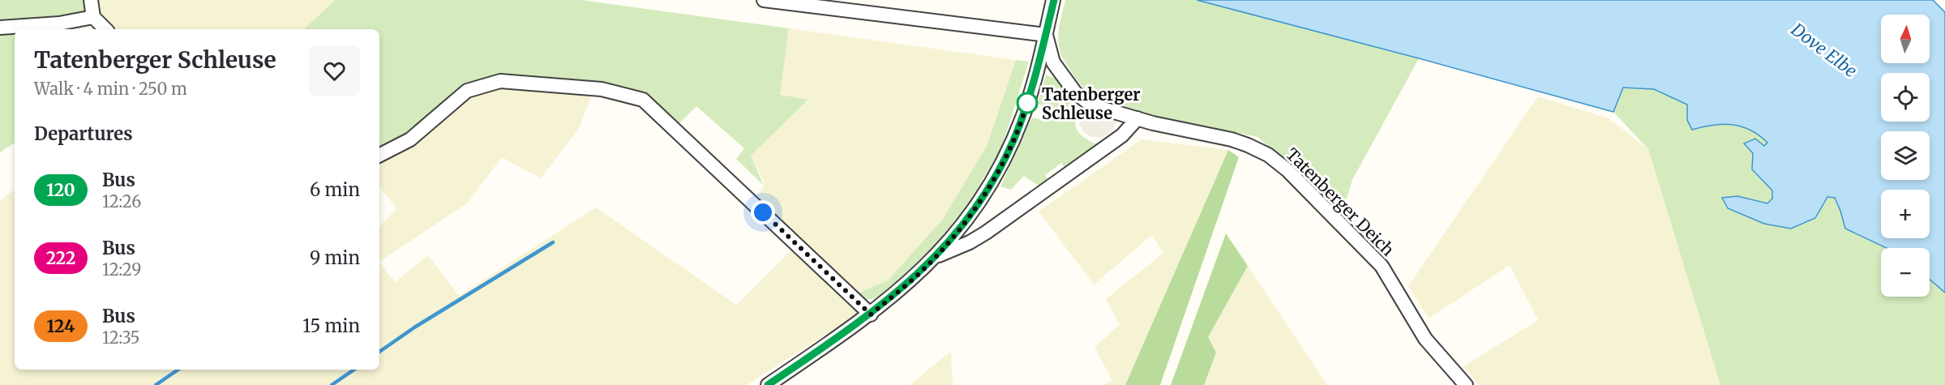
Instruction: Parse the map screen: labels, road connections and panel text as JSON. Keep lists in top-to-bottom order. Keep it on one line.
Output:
{"streets":{"street":["Tatenberger Deich"]},"water":["Dove Elbe"],"places":["Tatenberger Schleuse"],"lines":["bus line 120"],"north":"top","page":{"map_buttons":["+","−"],"heading":[["Tatenberger Schleuse","Walk · 4 min · 250 m"],"Departures"],"list":[{"mark":"120","name":"Bus","note":"12:26","value":"6 min"},{"mark":"222","name":"Bus","note":"12:29","value":"9 min"},{"mark":"124","name":"Bus","note":"12:35","value":"15 min"}]}}
